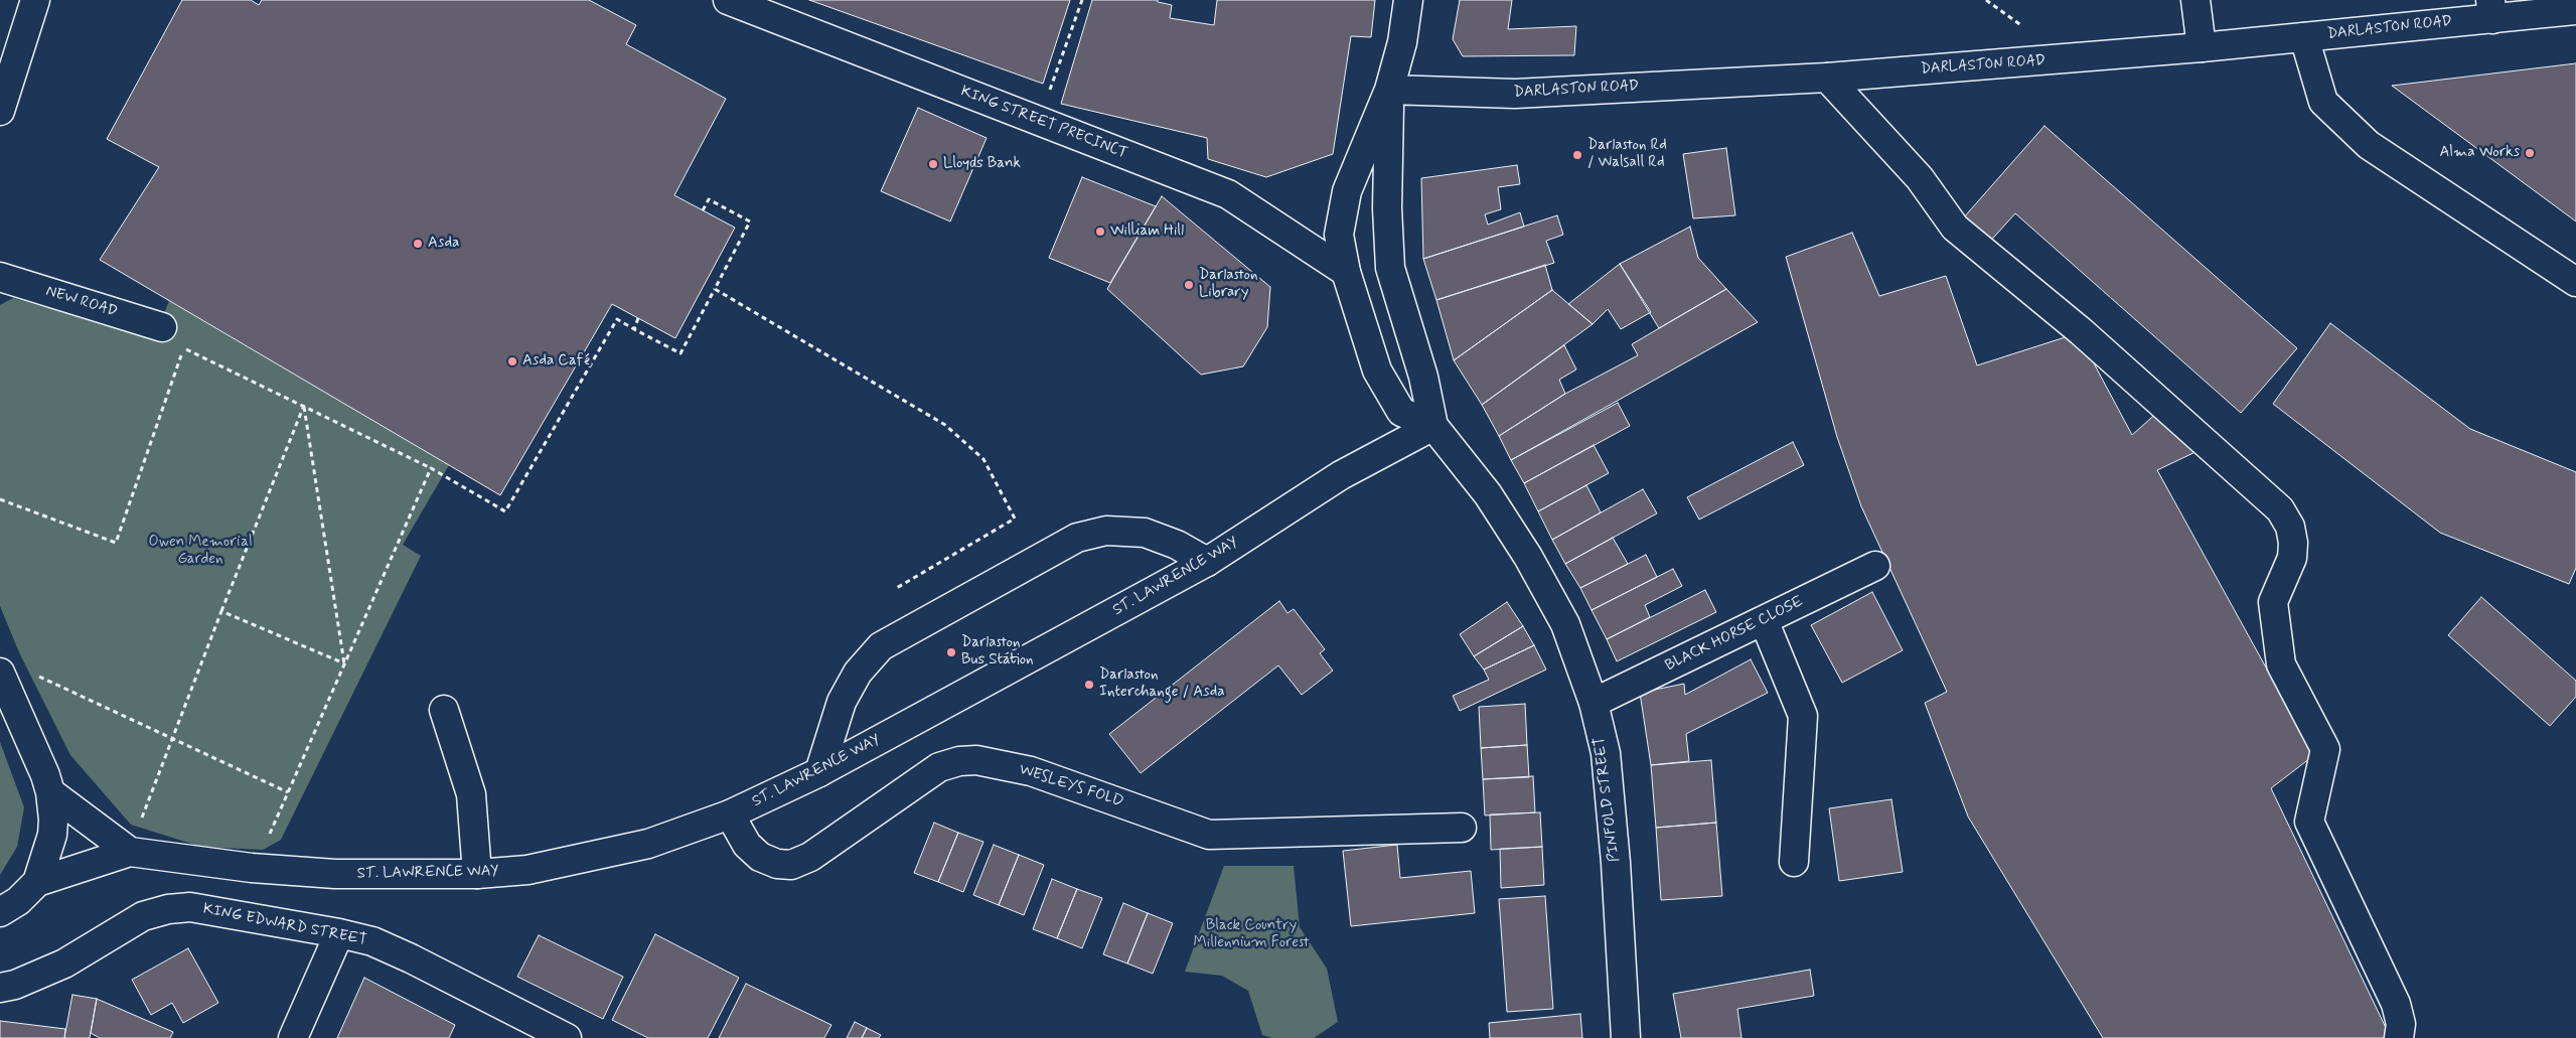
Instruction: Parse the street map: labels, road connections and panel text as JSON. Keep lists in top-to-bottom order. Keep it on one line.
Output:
{"streets":{"main road":["DARLASTON ROAD","KING STREET PRECINCT","NEW ROAD","ST. LAWRENCE WAY","BLACK HORSE CLOSE","WESLEYS FOLD","PINFOLD STREET","KING EDWARD STREET"]},"crossings":[["ST. LAWRENCE WAY","WESLEYS FOLD"],["ST. LAWRENCE WAY","PINFOLD STREET"],["BLACK HORSE CLOSE","PINFOLD STREET"]],"parks":["Owen Memorial Garden","Black Country Millennium Forest"],"places":["Alma Works","Darlaston Rd / Walsall Rd","Lloyds Bank","William Hill","Asda","Darlaston Library","Asda Café","Darlaston Bus Station","Darlaston Interchange / Asda"]}
